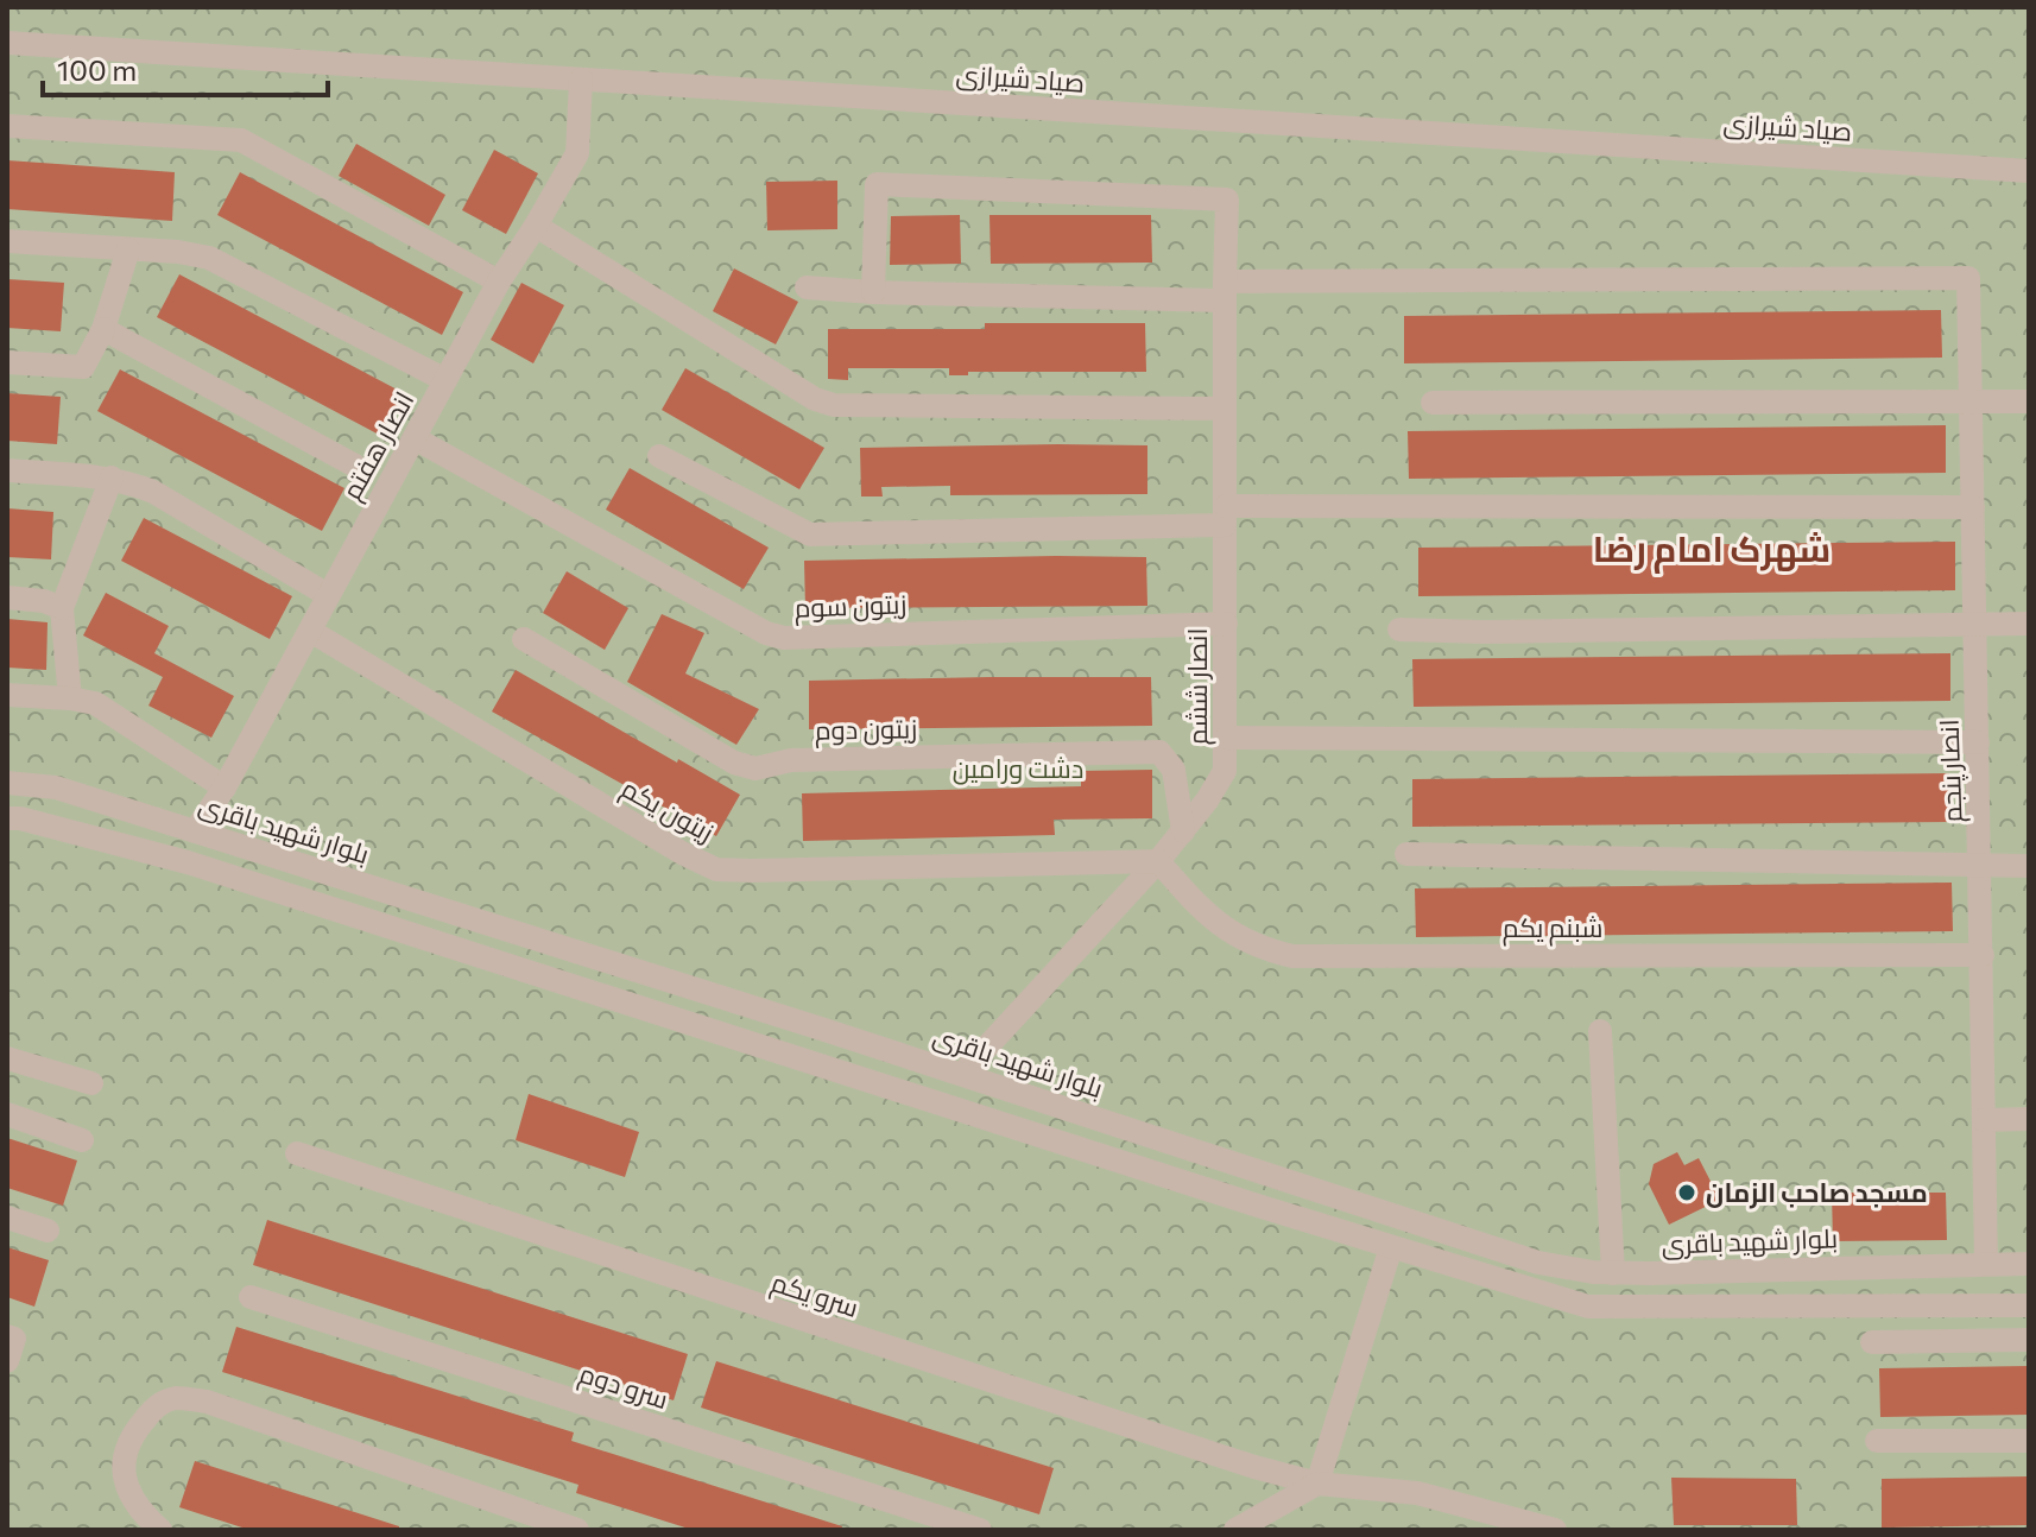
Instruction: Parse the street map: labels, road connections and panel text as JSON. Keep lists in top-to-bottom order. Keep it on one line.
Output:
{"streets":{"street":["صیاد شیرازی","انصار هفتم","زیتون سوم","انصار ششم","زیتون دوم","انصار پنجم","زیتون یکم","بلوار شهید باقری","شبنم یکم","سرو یکم","سرو دوم"]},"crossings":[["صیاد شیرازی","انصار هفتم"],["انصار هفتم","زیتون سوم"],["انصار هفتم","زیتون یکم"],["انصار هفتم","بلوار شهید باقری"],["زیتون سوم","انصار ششم"],["انصار ششم","زیتون دوم"],["انصار ششم","انصار پنجم"],["انصار ششم","زیتون یکم"],["انصار ششم","بلوار شهید باقری"],["انصار ششم","شبنم یکم"],["انصار پنجم","بلوار شهید باقری"],["انصار پنجم","شبنم یکم"],["زیتون یکم","شبنم یکم"]],"districts":["شهرک امام رضا"],"parks":["دشت ورامین"],"places":["مسجد صاحب الزمان"],"scale_bar":"100 m"}
